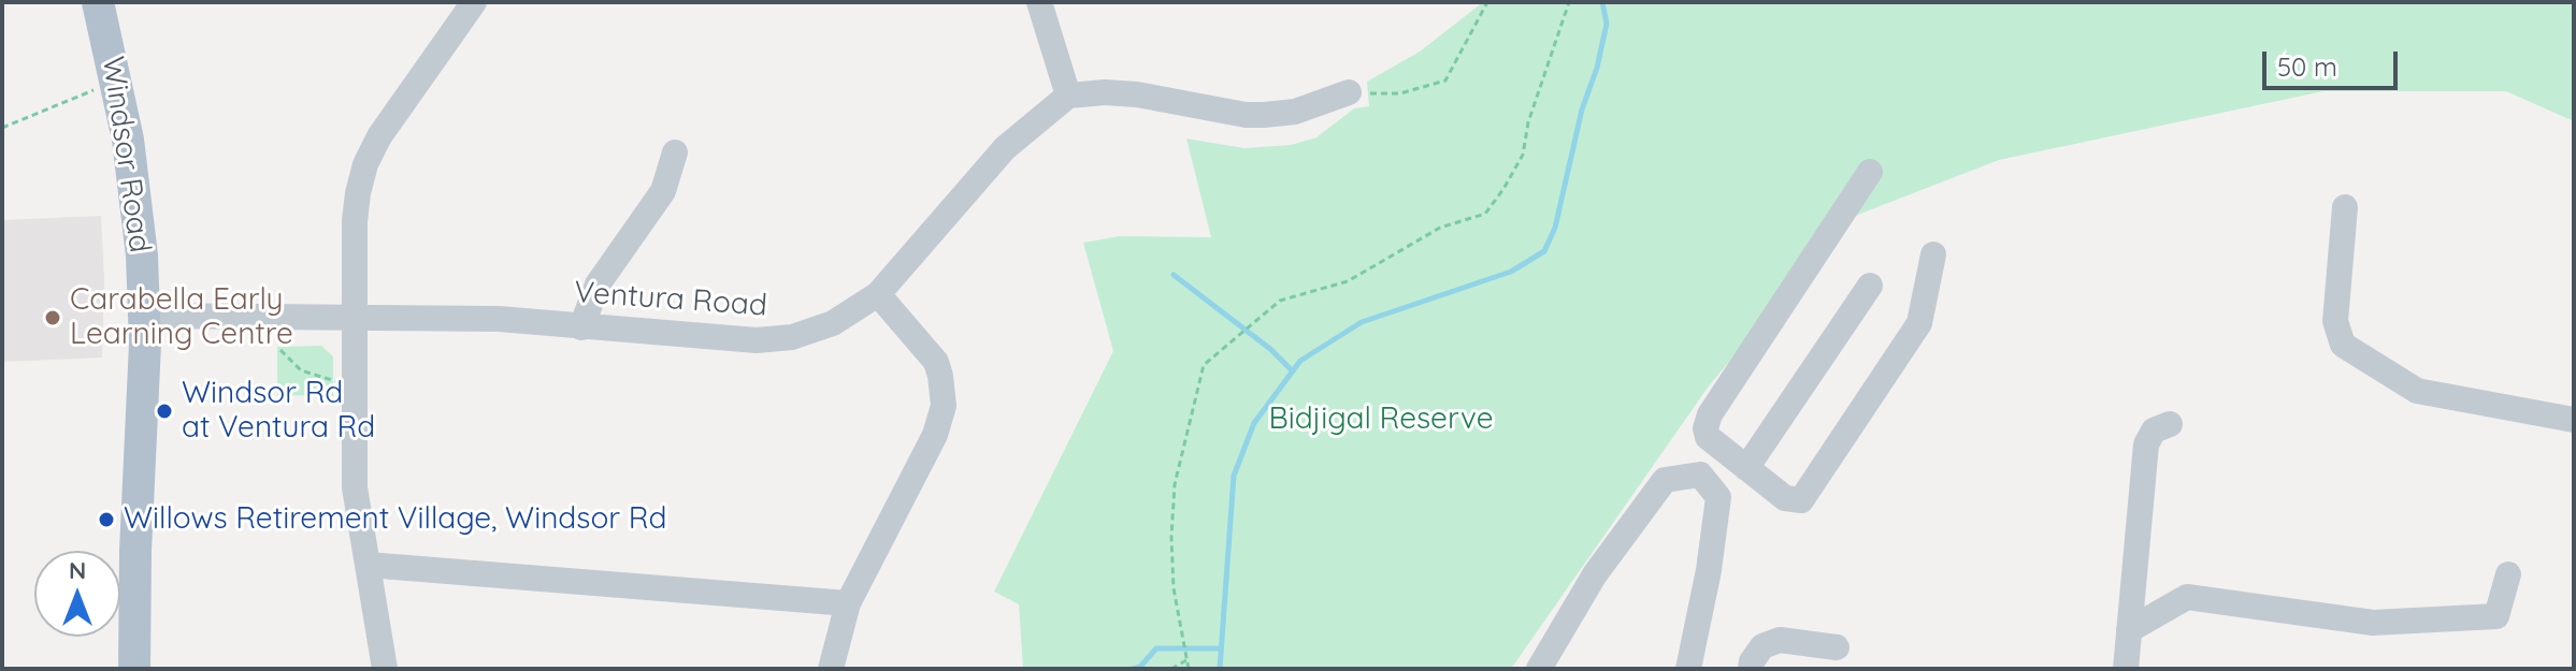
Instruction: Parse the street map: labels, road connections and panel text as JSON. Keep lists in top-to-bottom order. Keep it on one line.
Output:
{"streets":{"main road":["Windsor Road"],"street":["Ventura Road"]},"crossings":[["Windsor Road","Ventura Road"]],"parks":["Bidjigal Reserve"],"places":["Carabella Early Learning Centre","Windsor Rd at Ventura Rd","Willows Retirement Village, Windsor Rd"],"scale_bar":"50 m","north":"top"}
